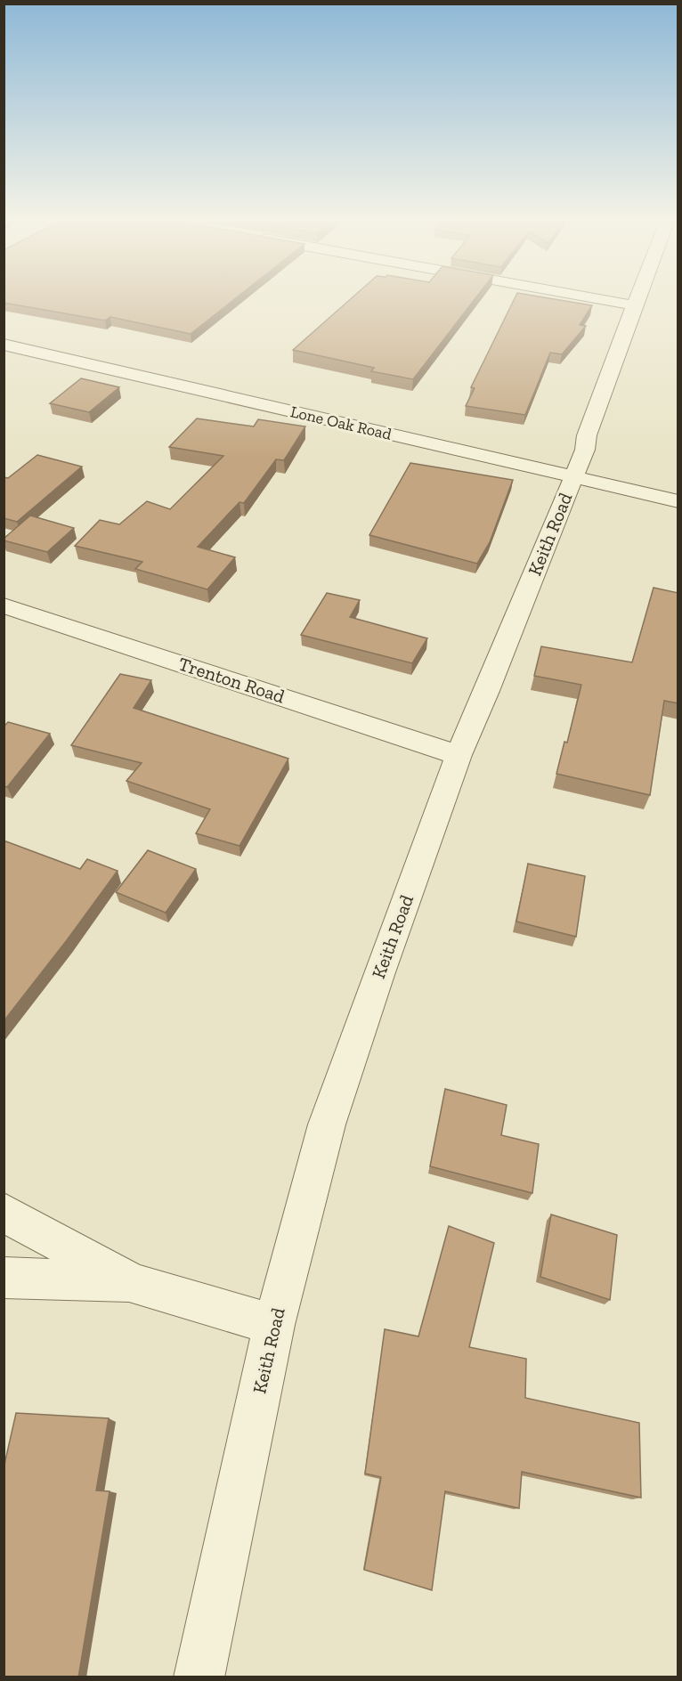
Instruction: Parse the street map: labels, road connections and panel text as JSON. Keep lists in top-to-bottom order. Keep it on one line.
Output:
{"streets":{"street":["Lone Oak Road","Keith Road","Trenton Road"]},"crossings":[["Lone Oak Road","Keith Road"],["Keith Road","Trenton Road"]]}
